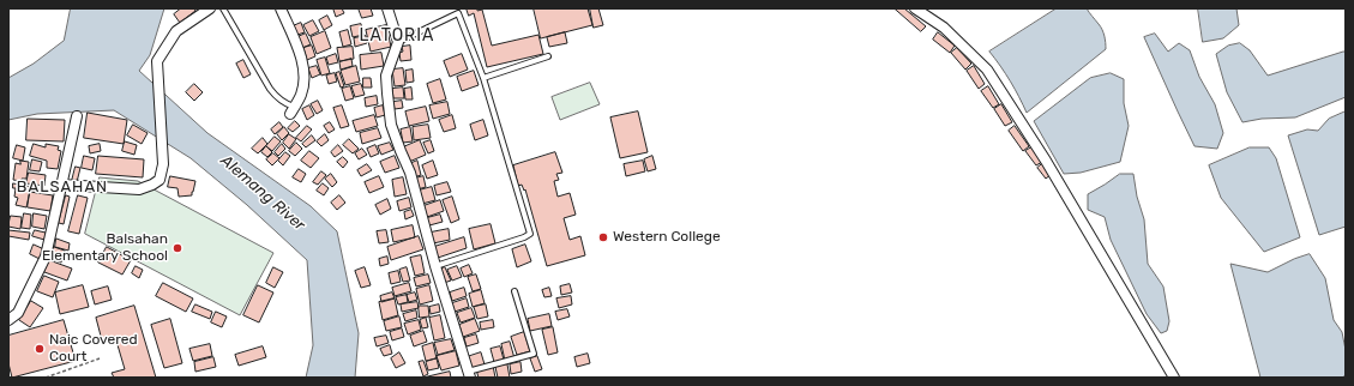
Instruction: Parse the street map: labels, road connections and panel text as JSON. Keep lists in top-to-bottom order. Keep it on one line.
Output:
{"districts":["LATORIA","BALSAHAN"],"water":["Alemang River"],"places":["Western College","Balsahan Elementary School","Naic Covered Court"]}
